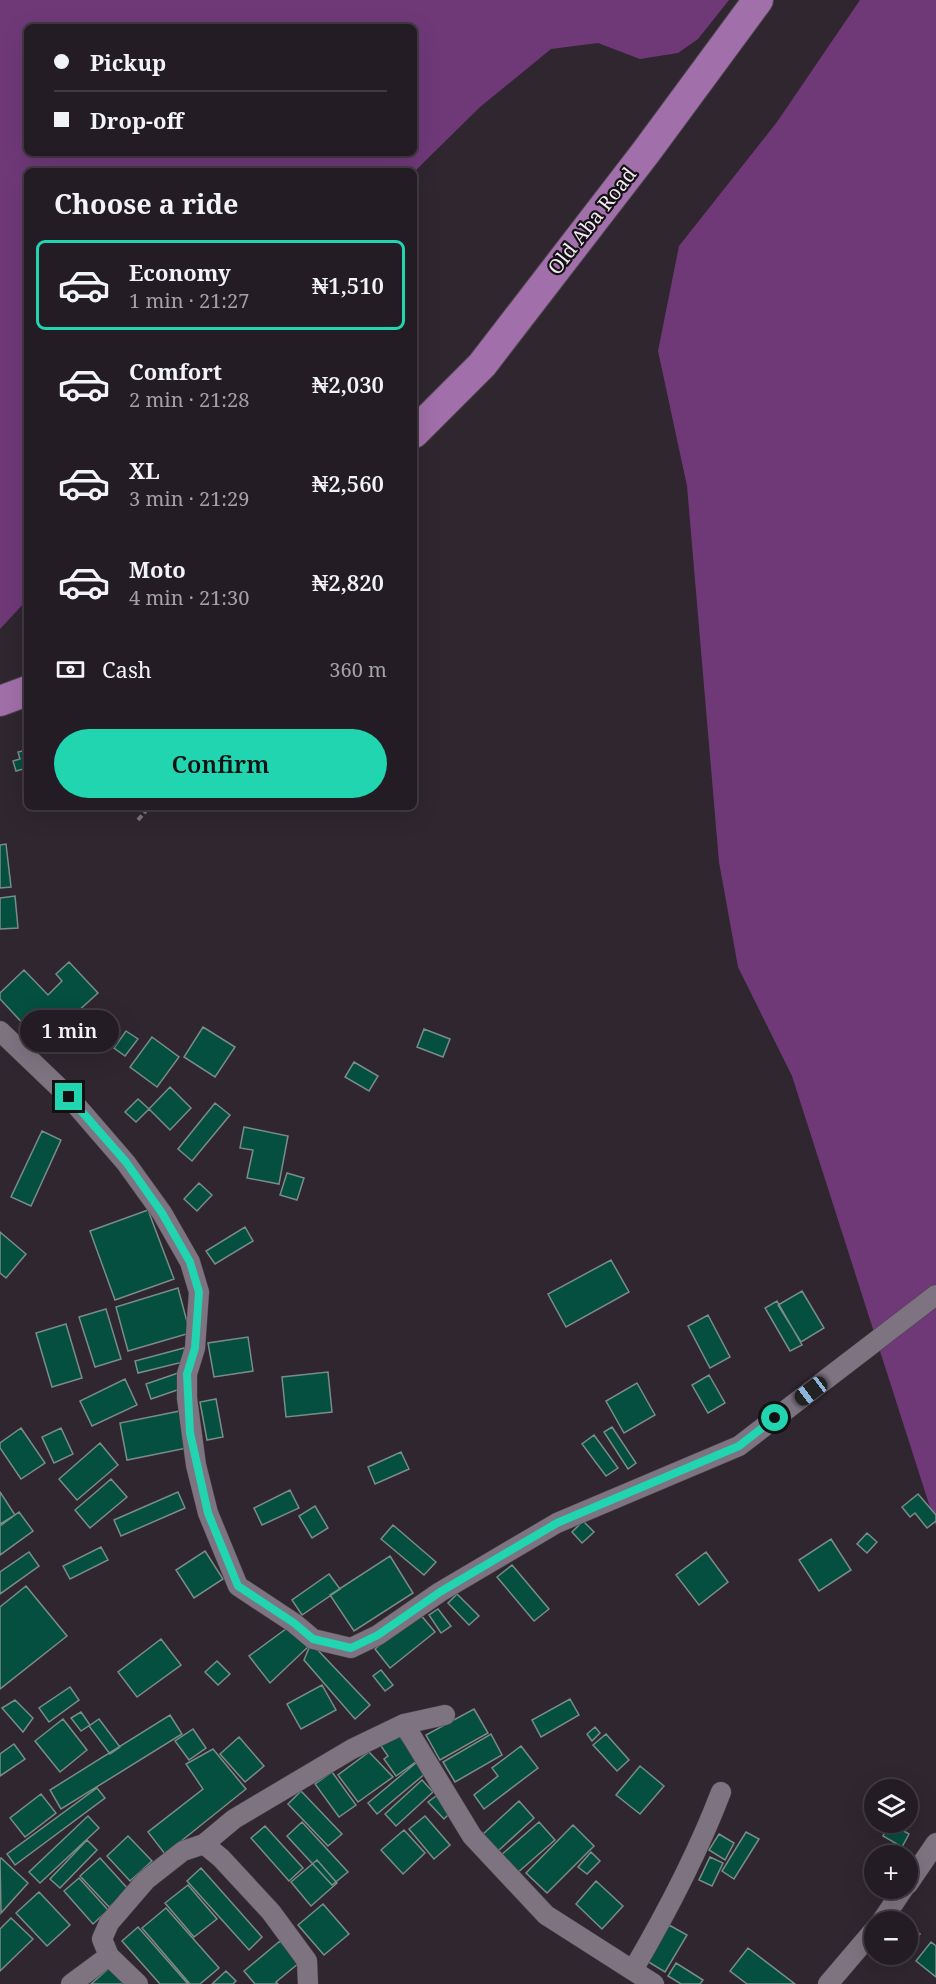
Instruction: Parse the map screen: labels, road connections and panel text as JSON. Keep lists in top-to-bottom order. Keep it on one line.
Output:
{"streets":{"main road":["Old Aba Road"]},"page":{"banner":["Pickup","Drop-off"],"heading":"Choose a ride","list":[{"name":"Economy","note":"1 min · 21:27","value":"₦1,510"},{"name":"Comfort","note":"2 min · 21:28","value":"₦2,030"},{"name":"XL","note":"3 min · 21:29","value":"₦2,560"},{"name":"Moto","note":"4 min · 21:30","value":"₦2,820"}],"pay":["Cash","360 m"],"buttons":"Confirm","bubble":"1 min","map_buttons":["+","−"]}}
